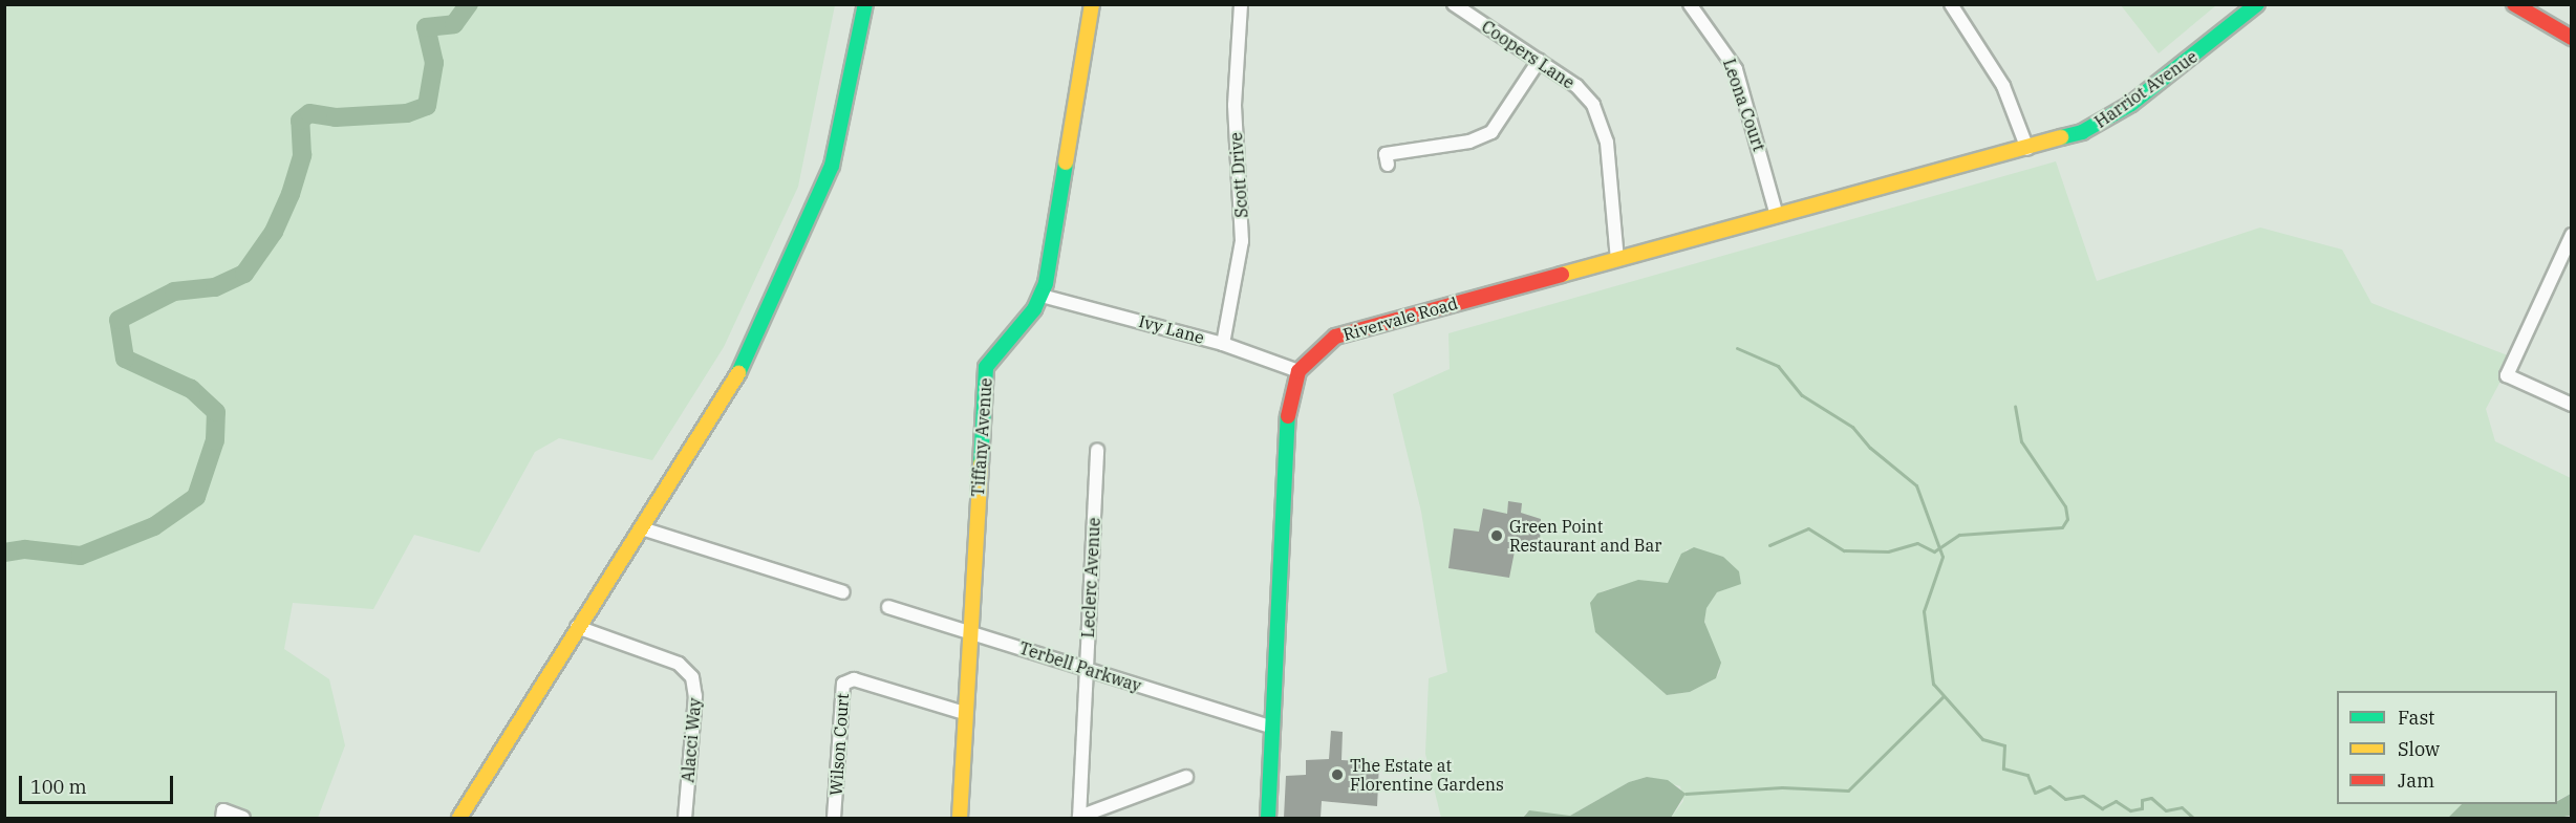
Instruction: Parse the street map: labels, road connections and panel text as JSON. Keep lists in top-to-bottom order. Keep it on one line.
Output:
{"streets":{"street":["Coopers Lane","Harriot Avenue","Leona Court","Scott Drive","Rivervale Road","Ivy Lane","Tiffany Avenue","Leclerc Avenue","Terbell Parkway","Alacci Way","Wilson Court"]},"crossings":[["Coopers Lane","Rivervale Road"],["Harriot Avenue","Rivervale Road"],["Leona Court","Rivervale Road"],["Scott Drive","Ivy Lane"],["Rivervale Road","Ivy Lane"],["Ivy Lane","Tiffany Avenue"],["Tiffany Avenue","Terbell Parkway"],["Tiffany Avenue","Wilson Court"],["Leclerc Avenue","Terbell Parkway"]],"places":["Green Point Restaurant and Bar","The Estate at Florentine Gardens"],"legend":["Fast","Slow","Jam"],"scale_bar":"100 m"}
